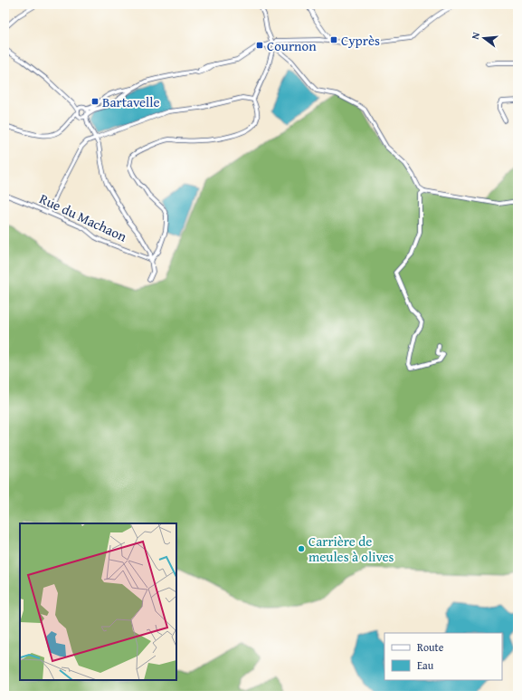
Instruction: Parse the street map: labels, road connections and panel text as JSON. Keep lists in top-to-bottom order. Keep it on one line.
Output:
{"streets":{"street":["Rue du Machaon"]},"places":{"transit":["Cyprès","Cournon","Bartavelle"],"other":["Carrière de meules à olives"]},"legend":["Route","Eau"],"north":"left"}
